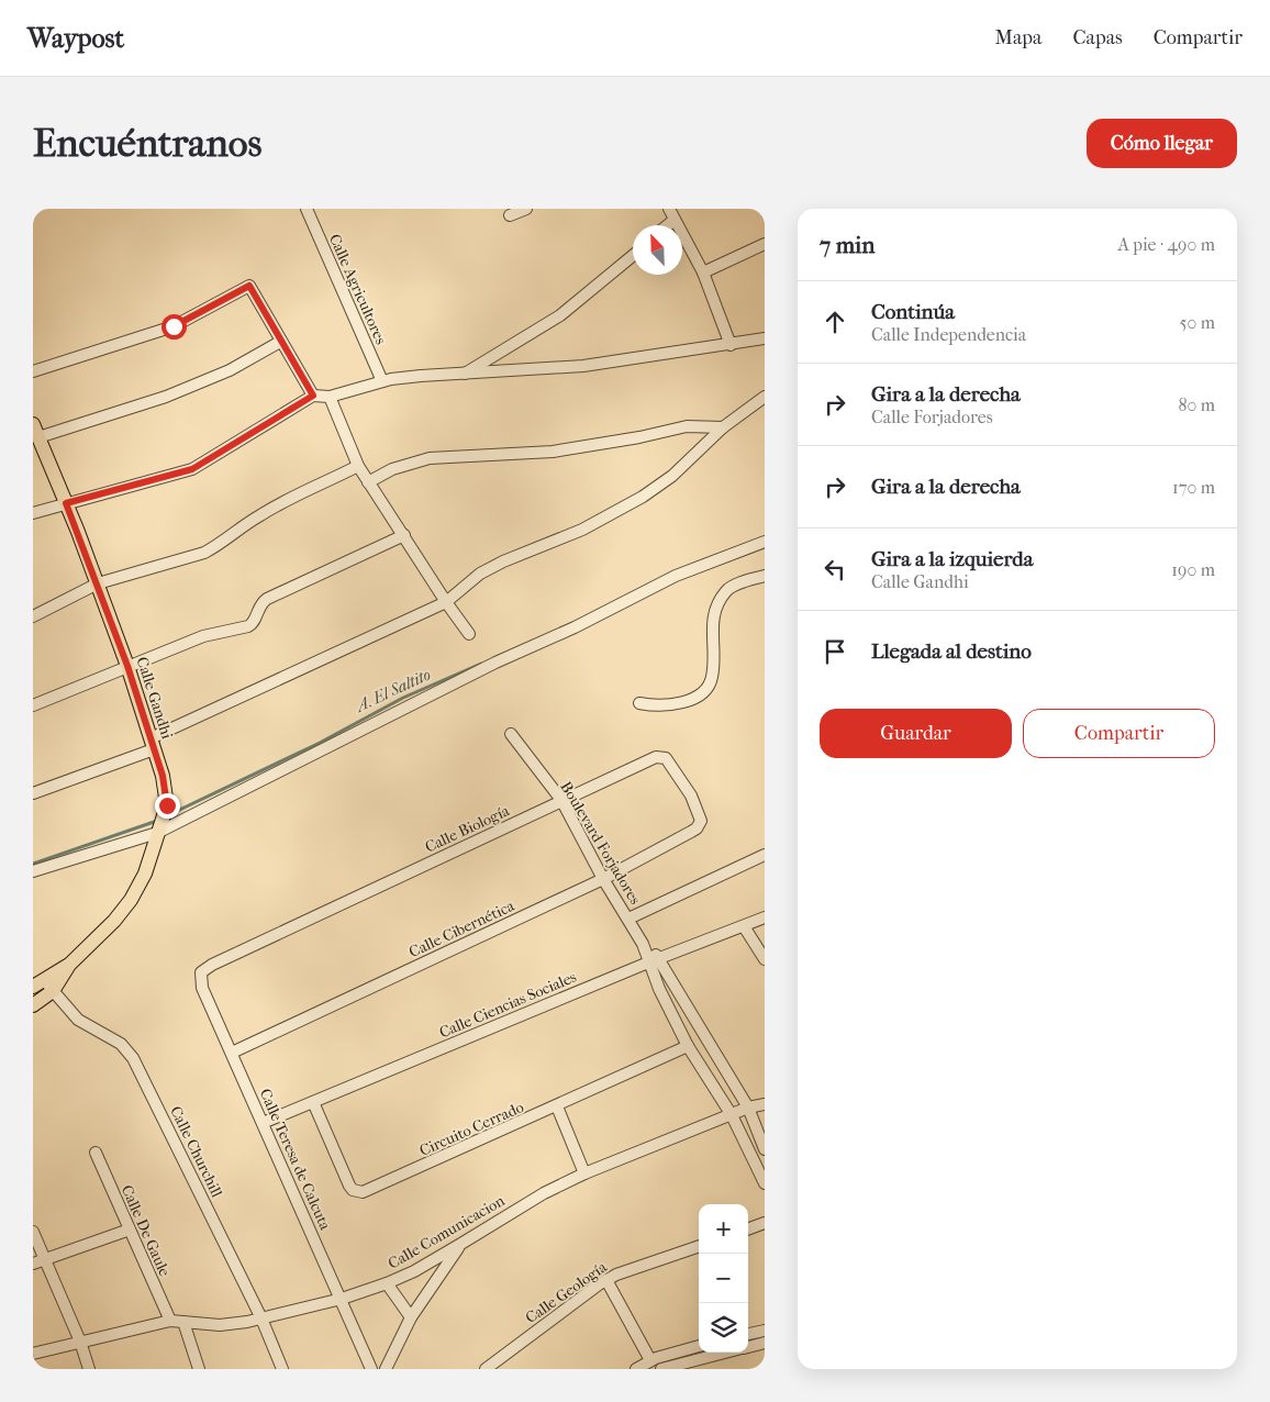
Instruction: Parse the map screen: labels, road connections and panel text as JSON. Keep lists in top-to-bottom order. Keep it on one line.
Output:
{"streets":{"main road":["Calle Gandhi"],"street":["Calle Agricultores","Calle Biología","Boulevard Forjadores","Calle Cibernética","Calle Ciencias Sociales","Circuito Cerrado","Calle Churchill","Calle Teresa de Calcuta","Calle De Gaule","Calle Comunicacion","Calle Geología"]},"crossings":[["Calle Gandhi","Calle Churchill"],["Calle Biología","Boulevard Forjadores"],["Calle Biología","Calle Cibernética"],["Calle Biología","Calle Teresa de Calcuta"],["Boulevard Forjadores","Calle Cibernética"],["Boulevard Forjadores","Calle Ciencias Sociales"],["Boulevard Forjadores","Circuito Cerrado"],["Boulevard Forjadores","Calle Comunicacion"],["Calle Cibernética","Calle Teresa de Calcuta"],["Calle Ciencias Sociales","Circuito Cerrado"],["Calle Ciencias Sociales","Calle Teresa de Calcuta"],["Calle Churchill","Calle Comunicacion"],["Calle Teresa de Calcuta","Calle Comunicacion"],["Calle De Gaule","Calle Comunicacion"]],"water":["A. El Saltito"],"north":"top left","page":{"header":"Waypost","nav":["Mapa","Capas","Compartir"],"buttons":["Cómo llegar",["Guardar","Compartir"]],"title":"Encuéntranos","heading":["7 min","A pie · 490 m"],"list":[["Continúa","Calle Independencia","50 m"],["Gira a la derecha","Calle Forjadores","80 m"],["Gira a la derecha","170 m"],["Gira a la izquierda","Calle Gandhi","190 m"],"Llegada al destino"],"map_buttons":["+","−"]}}
